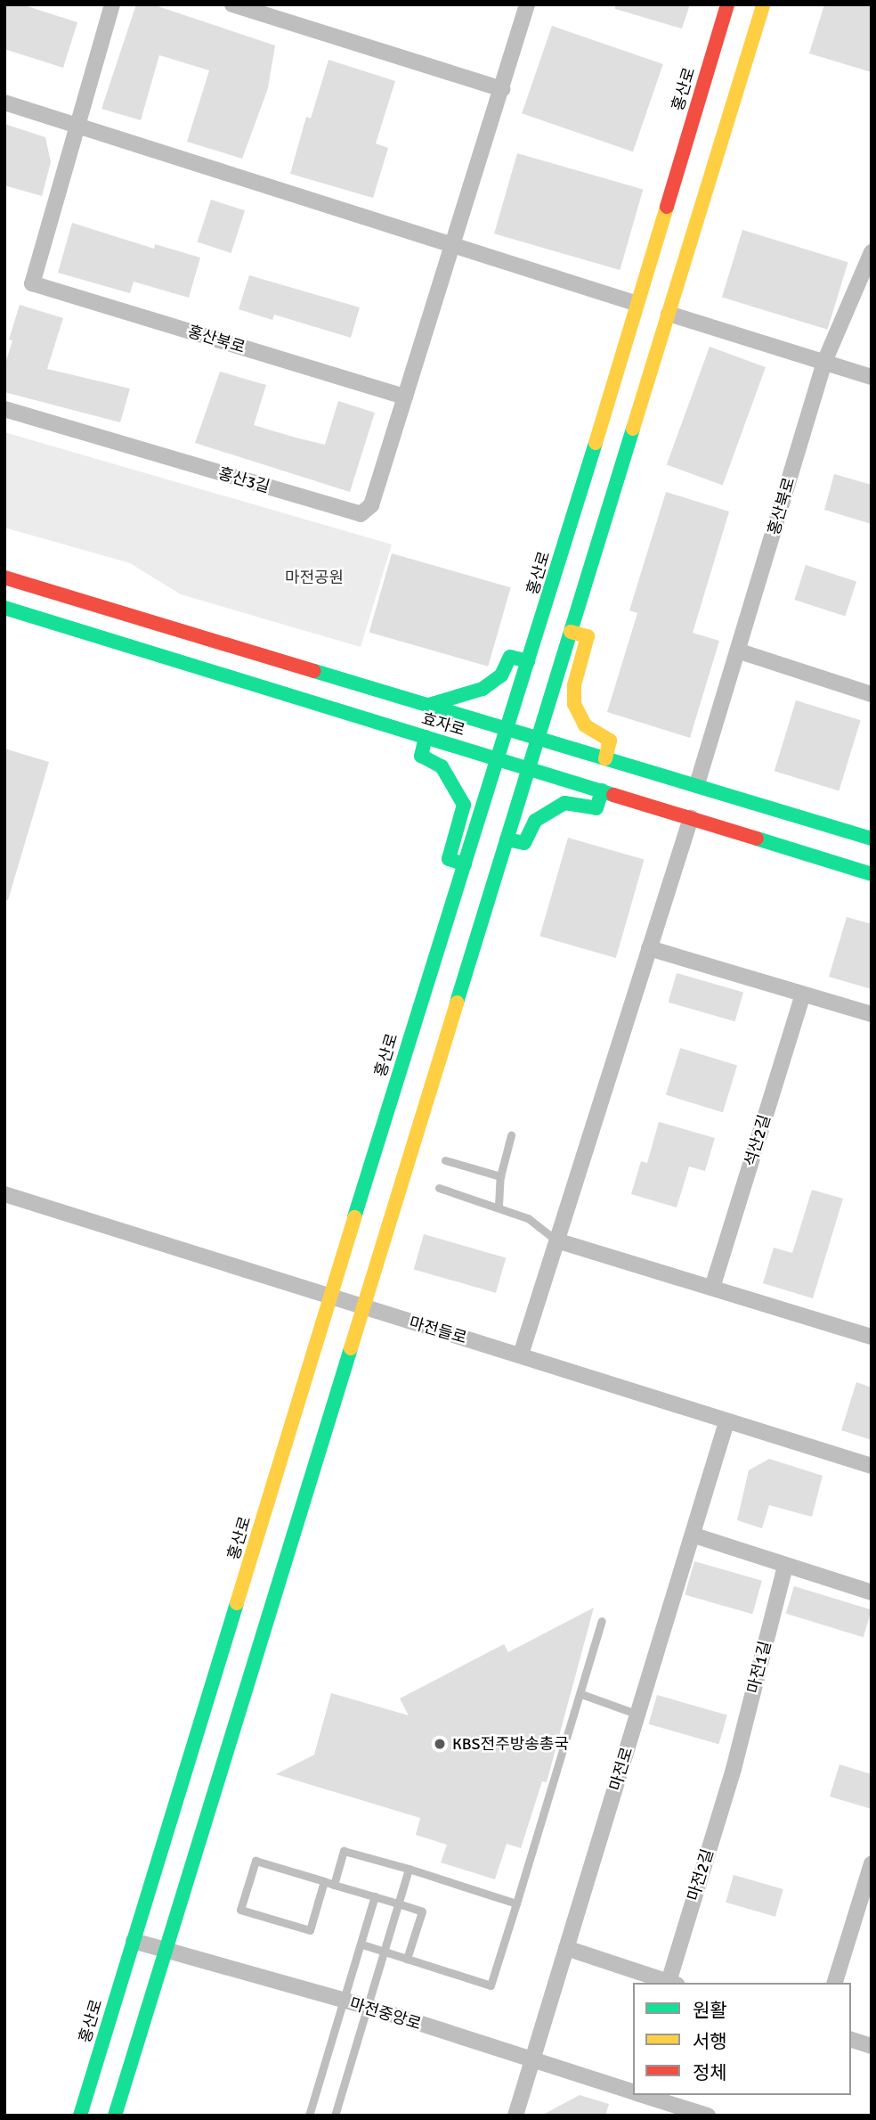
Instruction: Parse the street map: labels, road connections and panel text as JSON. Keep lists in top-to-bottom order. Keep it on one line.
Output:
{"streets":{"street":["홍산로","홍산북로","홍산3길","효자로","석산2길","마전들로","마전1길","마전로","마전2길","마전중앙로"]},"crossings":[["홍산로","효자로"],["홍산로","마전들로"],["홍산로","마전중앙로"],["홍산북로","홍산3길"],["홍산북로","효자로"],["마전들로","마전로"],["마전1길","마전2길"],["마전로","마전2길"],["마전로","마전중앙로"]],"parks":["마전공원"],"places":["KBS전주방송총국"],"legend":["원활","서행","정체"]}
